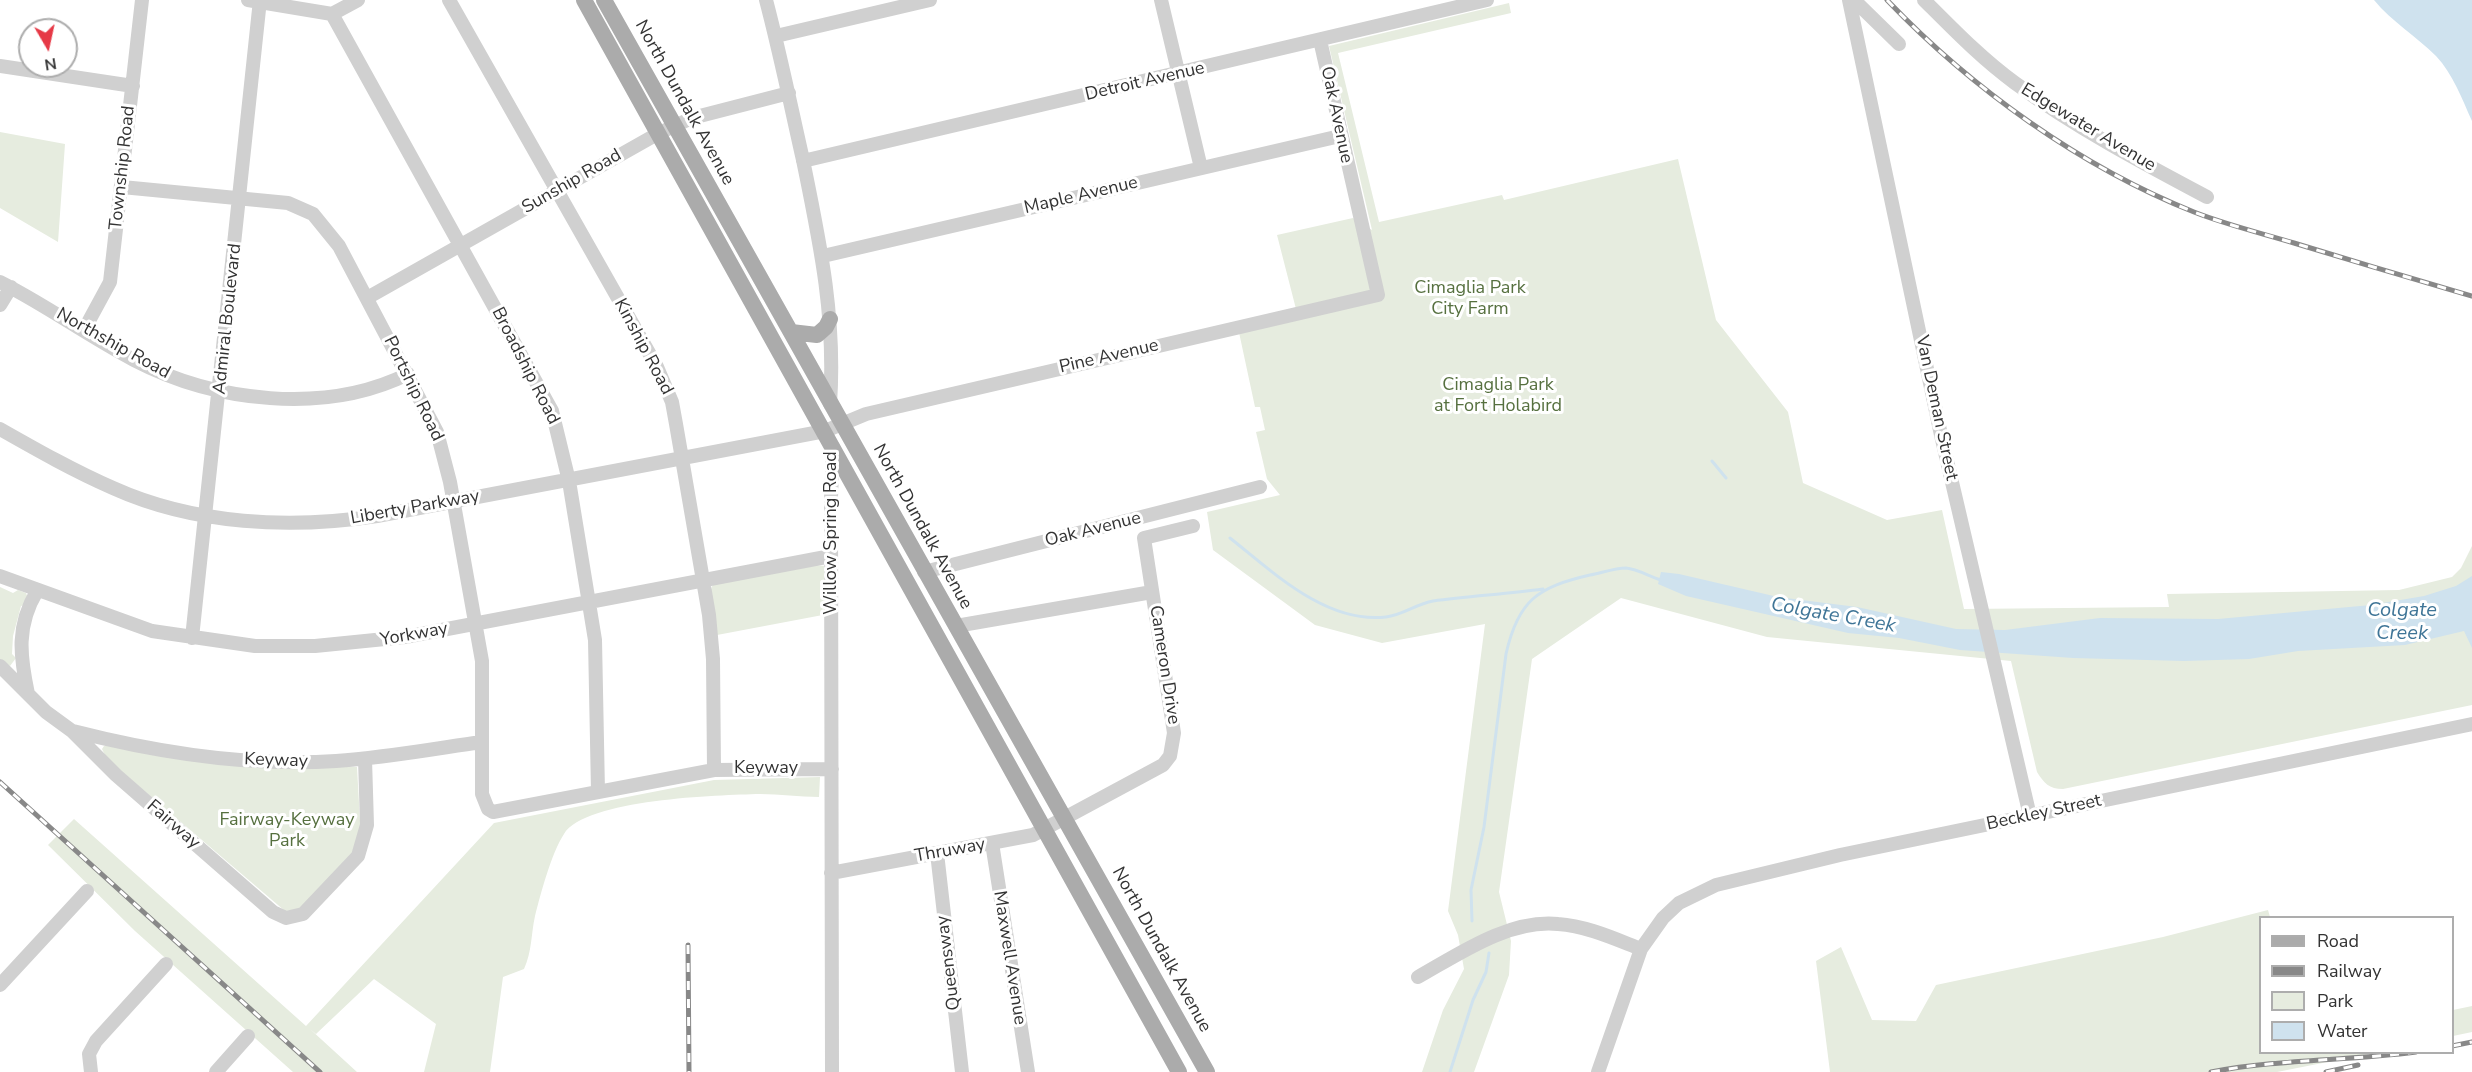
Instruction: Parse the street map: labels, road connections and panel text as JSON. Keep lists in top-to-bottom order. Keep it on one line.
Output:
{"streets":{"main road":["North Dundalk Avenue"],"street":["Detroit Avenue","Oak Avenue","Edgewater Avenue","Township Road","Sunship Road","Maple Avenue","Admiral Boulevard","Northship Road","Kinship Road","Pine Avenue","Broadship Road","Portship Road","Van Deman Street","Liberty Parkway","Willow Spring Road","Yorkway","Cameron Drive","Keyway","Beckley Street","Fairway","Thruway","Maxwell Avenue","Queensway"]},"crossings":[["Detroit Avenue","Oak Avenue"],["North Dundalk Avenue","Oak Avenue"],["North Dundalk Avenue","Sunship Road"],["North Dundalk Avenue","Pine Avenue"],["North Dundalk Avenue","Liberty Parkway"],["North Dundalk Avenue","Willow Spring Road"],["North Dundalk Avenue","Cameron Drive"],["North Dundalk Avenue","Thruway"],["Oak Avenue","Maple Avenue"],["Oak Avenue","Pine Avenue"],["Township Road","Northship Road"],["Township Road","Portship Road"],["Sunship Road","Kinship Road"],["Sunship Road","Broadship Road"],["Sunship Road","Portship Road"],["Admiral Boulevard","Northship Road"],["Admiral Boulevard","Portship Road"],["Admiral Boulevard","Liberty Parkway"],["Admiral Boulevard","Yorkway"],["Northship Road","Portship Road"],["Kinship Road","Liberty Parkway"],["Kinship Road","Yorkway"],["Kinship Road","Keyway"],["Pine Avenue","Liberty Parkway"],["Pine Avenue","Willow Spring Road"],["Broadship Road","Liberty Parkway"],["Broadship Road","Yorkway"],["Broadship Road","Keyway"],["Portship Road","Liberty Parkway"],["Portship Road","Yorkway"],["Portship Road","Keyway"],["Van Deman Street","Beckley Street"],["Liberty Parkway","Willow Spring Road"],["Willow Spring Road","Yorkway"],["Willow Spring Road","Keyway"],["Willow Spring Road","Thruway"],["Cameron Drive","Thruway"],["Keyway","Fairway"],["Thruway","Maxwell Avenue"],["Thruway","Queensway"]],"water":["Colgate Creek"],"parks":["Cimaglia Park City Farm","Cimaglia Park at Fort Holabird","Fairway-Keyway Park"],"legend":["Road","Railway","Park","Water"],"north":"bottom"}
